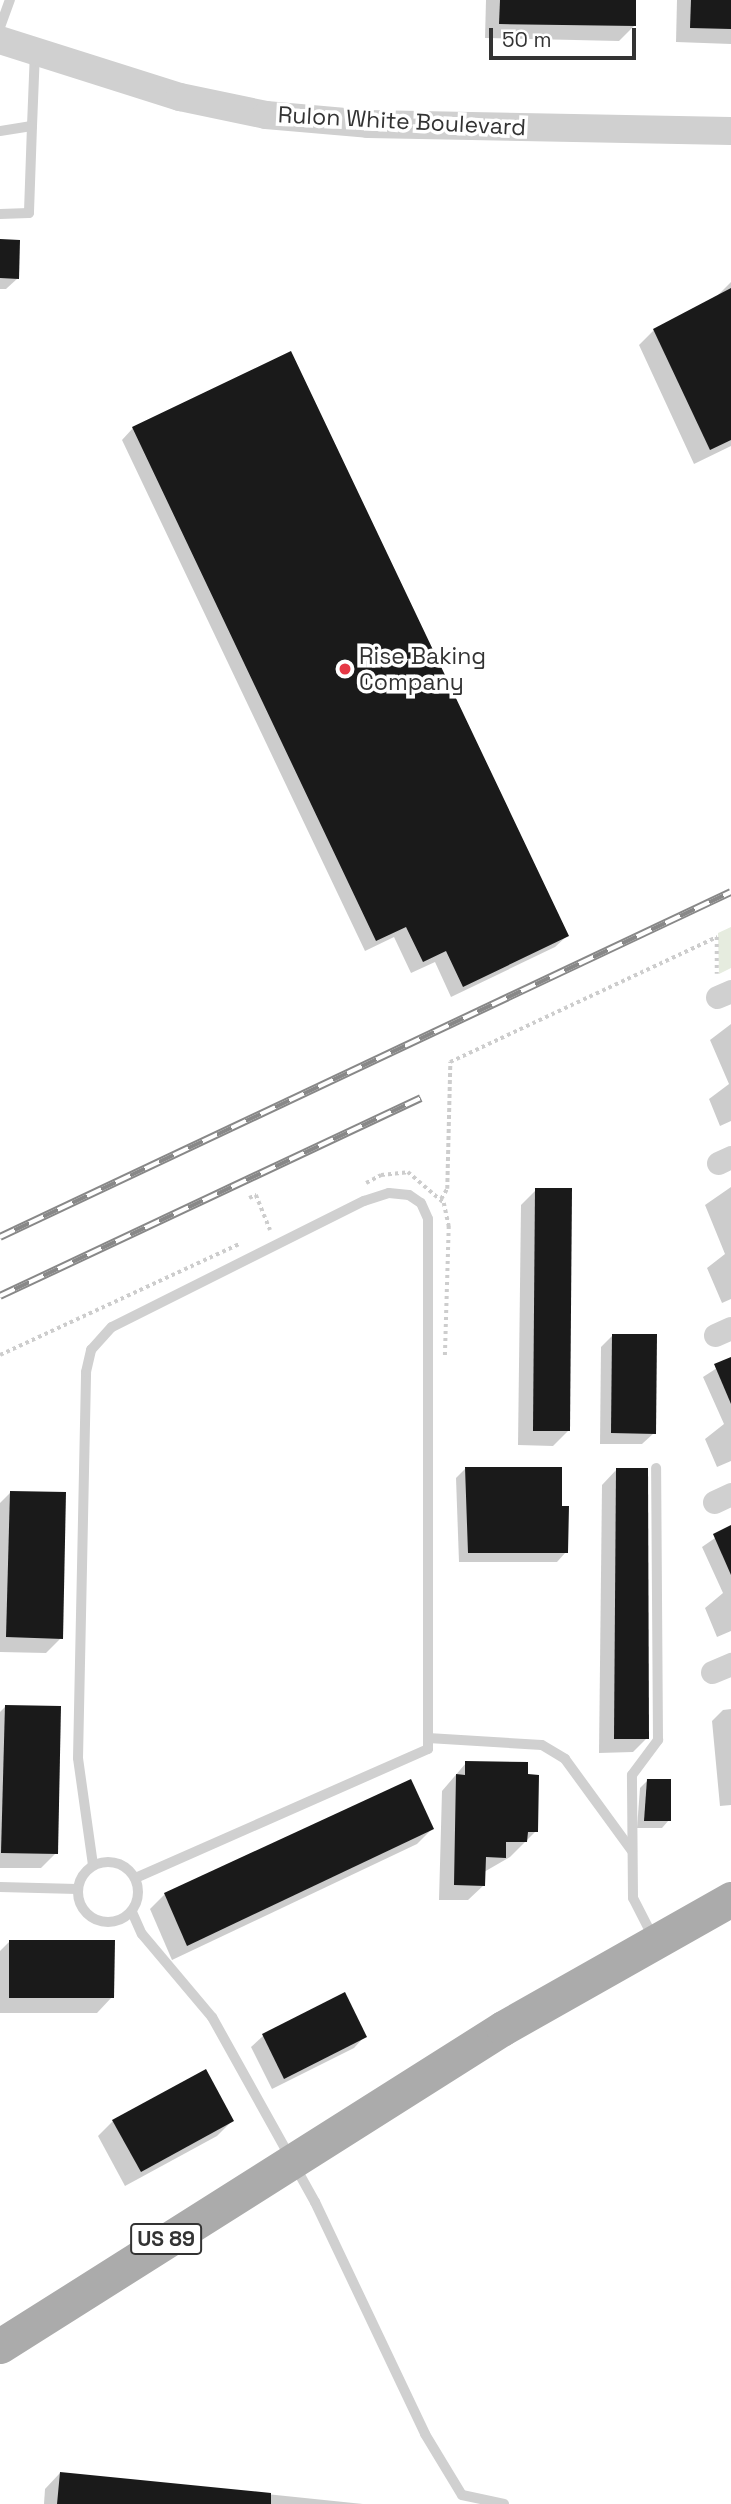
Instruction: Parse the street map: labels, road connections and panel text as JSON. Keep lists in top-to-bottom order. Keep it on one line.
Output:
{"streets":{"main road":["US 89"],"street":["Rulon White Boulevard"]},"places":["Rise Baking Company"],"scale_bar":"50 m"}
